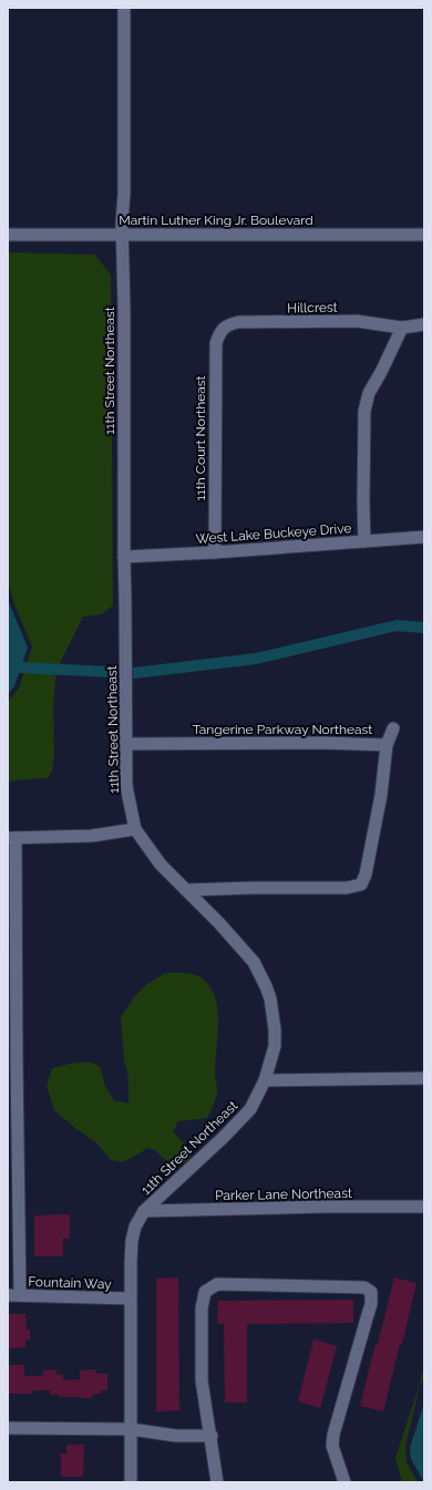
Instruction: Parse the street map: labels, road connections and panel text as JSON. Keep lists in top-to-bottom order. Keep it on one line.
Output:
{"streets":{"street":["Martin Luther King Jr. Boulevard","Hillcrest","11th Street Northeast","11th Court Northeast","West Lake Buckeye Drive","Tangerine Parkway Northeast","Parker Lane Northeast","Fountain Way"]},"crossings":[["Martin Luther King Jr. Boulevard","11th Street Northeast"],["Hillcrest","11th Court Northeast"],["11th Street Northeast","West Lake Buckeye Drive"],["11th Street Northeast","Tangerine Parkway Northeast"],["11th Street Northeast","Parker Lane Northeast"],["11th Street Northeast","Fountain Way"],["11th Court Northeast","West Lake Buckeye Drive"]]}
